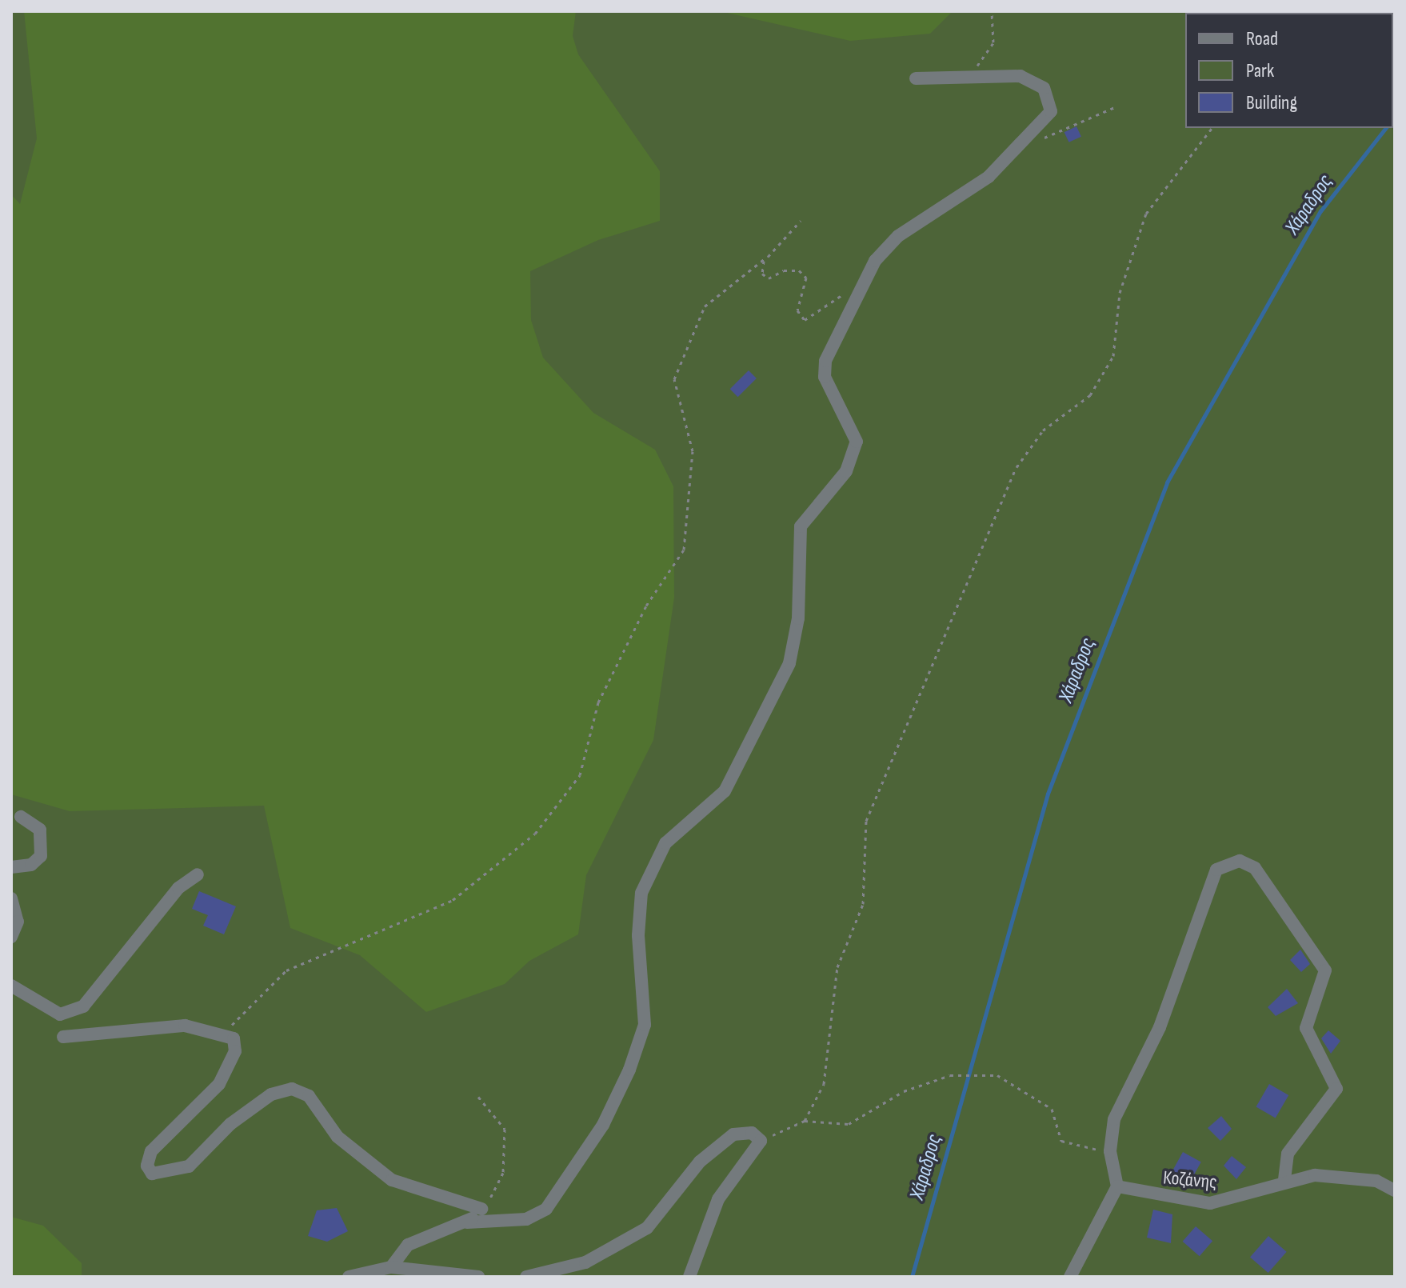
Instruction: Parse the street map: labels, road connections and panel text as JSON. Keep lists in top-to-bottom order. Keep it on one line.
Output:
{"streets":{"street":["Κοζάνης"]},"water":["Χάραδρος"],"legend":["Road","Park","Building"]}
